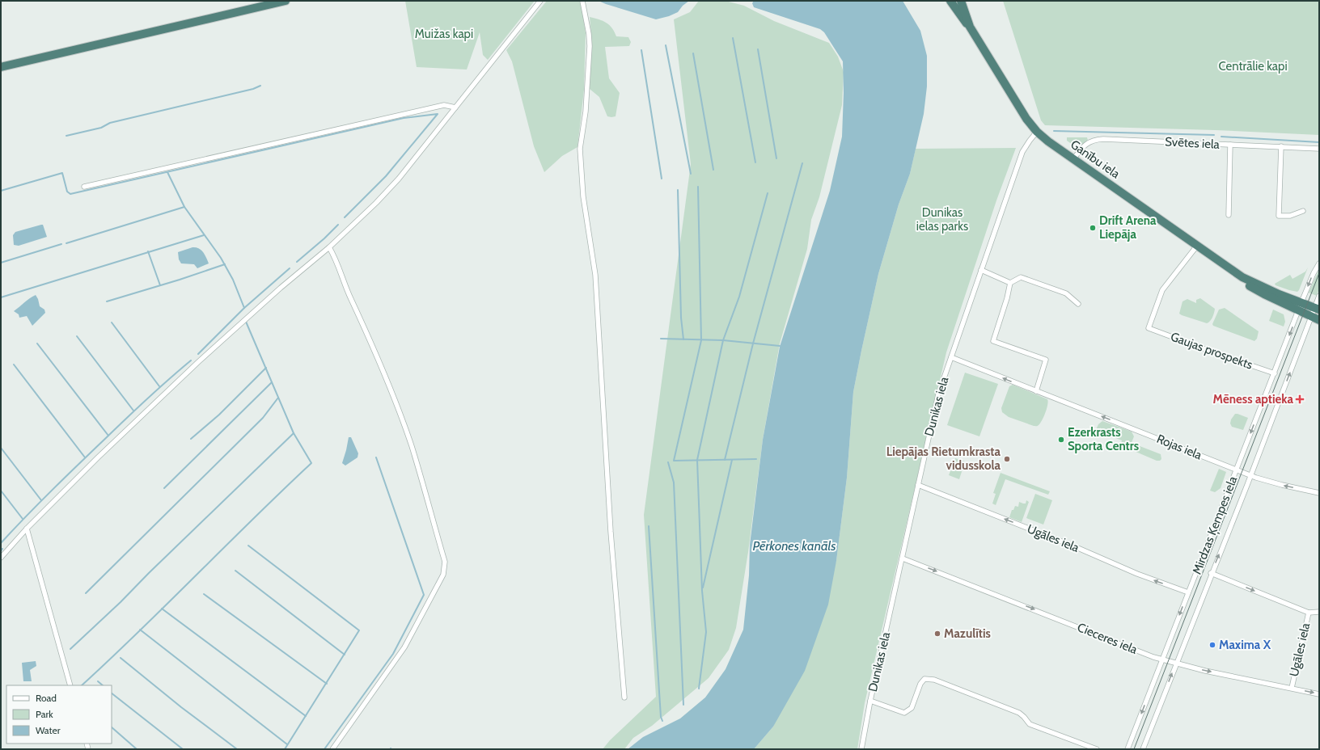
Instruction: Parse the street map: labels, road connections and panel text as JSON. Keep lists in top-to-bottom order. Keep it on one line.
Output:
{"streets":{"highway":["Ganību iela"],"street":["Svētes iela","Gaujas prospekts","Dunikas iela","Rojas iela","Mirdzas Ķempes iela","Ugāles iela","Cieceres iela"]},"crossings":[["Svētes iela","Ganību iela"],["Ganību iela","Gaujas prospekts"],["Ganību iela","Dunikas iela"],["Ganību iela","Mirdzas Ķempes iela"],["Gaujas prospekts","Mirdzas Ķempes iela"],["Dunikas iela","Rojas iela"],["Dunikas iela","Ugāles iela"],["Dunikas iela","Cieceres iela"],["Rojas iela","Mirdzas Ķempes iela"],["Mirdzas Ķempes iela","Ugāles iela"],["Mirdzas Ķempes iela","Cieceres iela"],["Ugāles iela","Cieceres iela"]],"one_way":["Rojas iela","Cieceres iela"],"water":["Pērkones kanāls"],"parks":["Muižas kapi","Centrālie kapi","Dunikas ielas parks"],"places":{"other":["Drift Arena Liepāja","Ezerkrasts Sporta Centrs","Liepājas Rietumkrasta vidusskola","Mazulītis","Maxima X"],"health":["Mēness aptieka"]},"legend":["Road","Park","Water"]}
